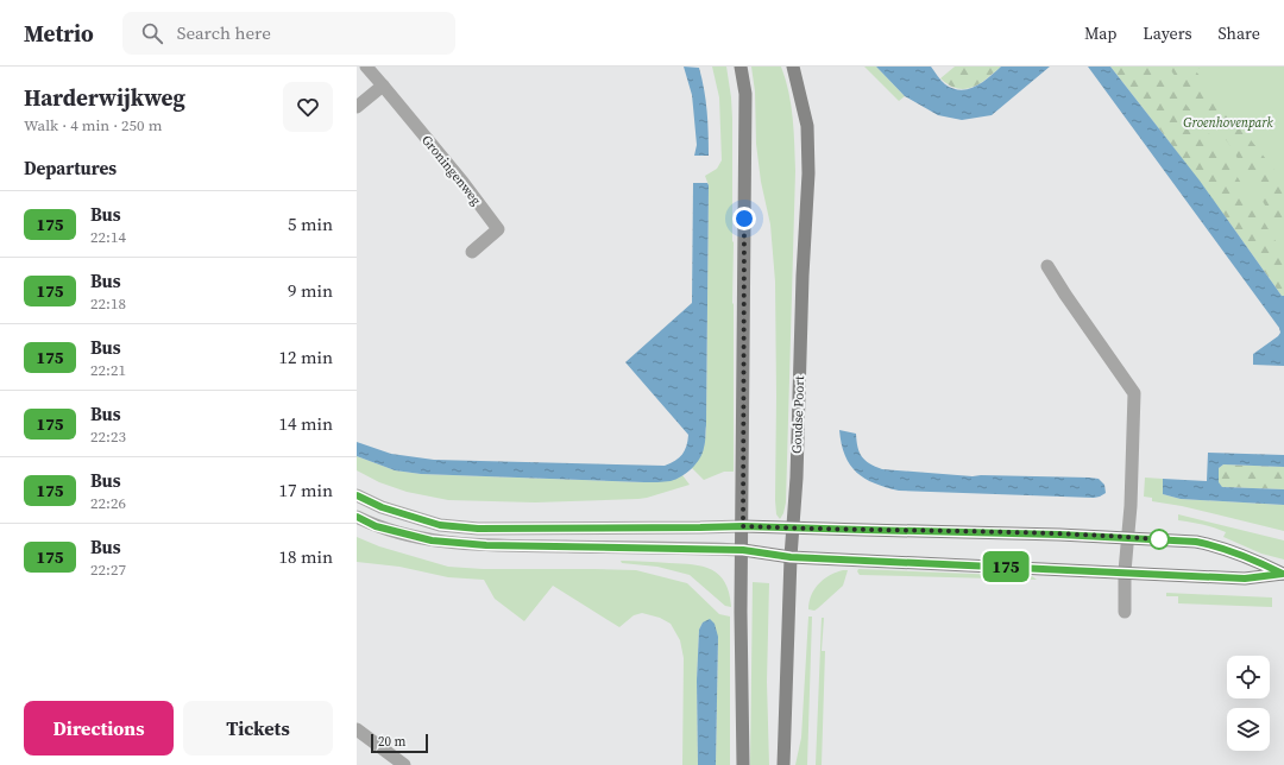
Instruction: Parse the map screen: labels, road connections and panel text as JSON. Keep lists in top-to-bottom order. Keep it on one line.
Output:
{"streets":{"main road":["Goudse Poort"],"street":["Groningenweg"]},"parks":["Groenhovenpark"],"lines":["bus line 175"],"scale_bar":"20 m","page":{"header":"Metrio","search":"Search here","nav":["Map","Layers","Share"],"heading":[["Harderwijkweg","Walk · 4 min · 250 m"],"Departures"],"on_map":"175","list":[{"mark":"175","name":"Bus","note":"22:14","value":"5 min"},{"mark":"175","name":"Bus","note":"22:18","value":"9 min"},{"mark":"175","name":"Bus","note":"22:21","value":"12 min"},{"mark":"175","name":"Bus","note":"22:23","value":"14 min"},{"mark":"175","name":"Bus","note":"22:26","value":"17 min"},{"mark":"175","name":"Bus","note":"22:27","value":"18 min"}],"buttons":["Directions","Tickets"],"scale":"20 m"}}
